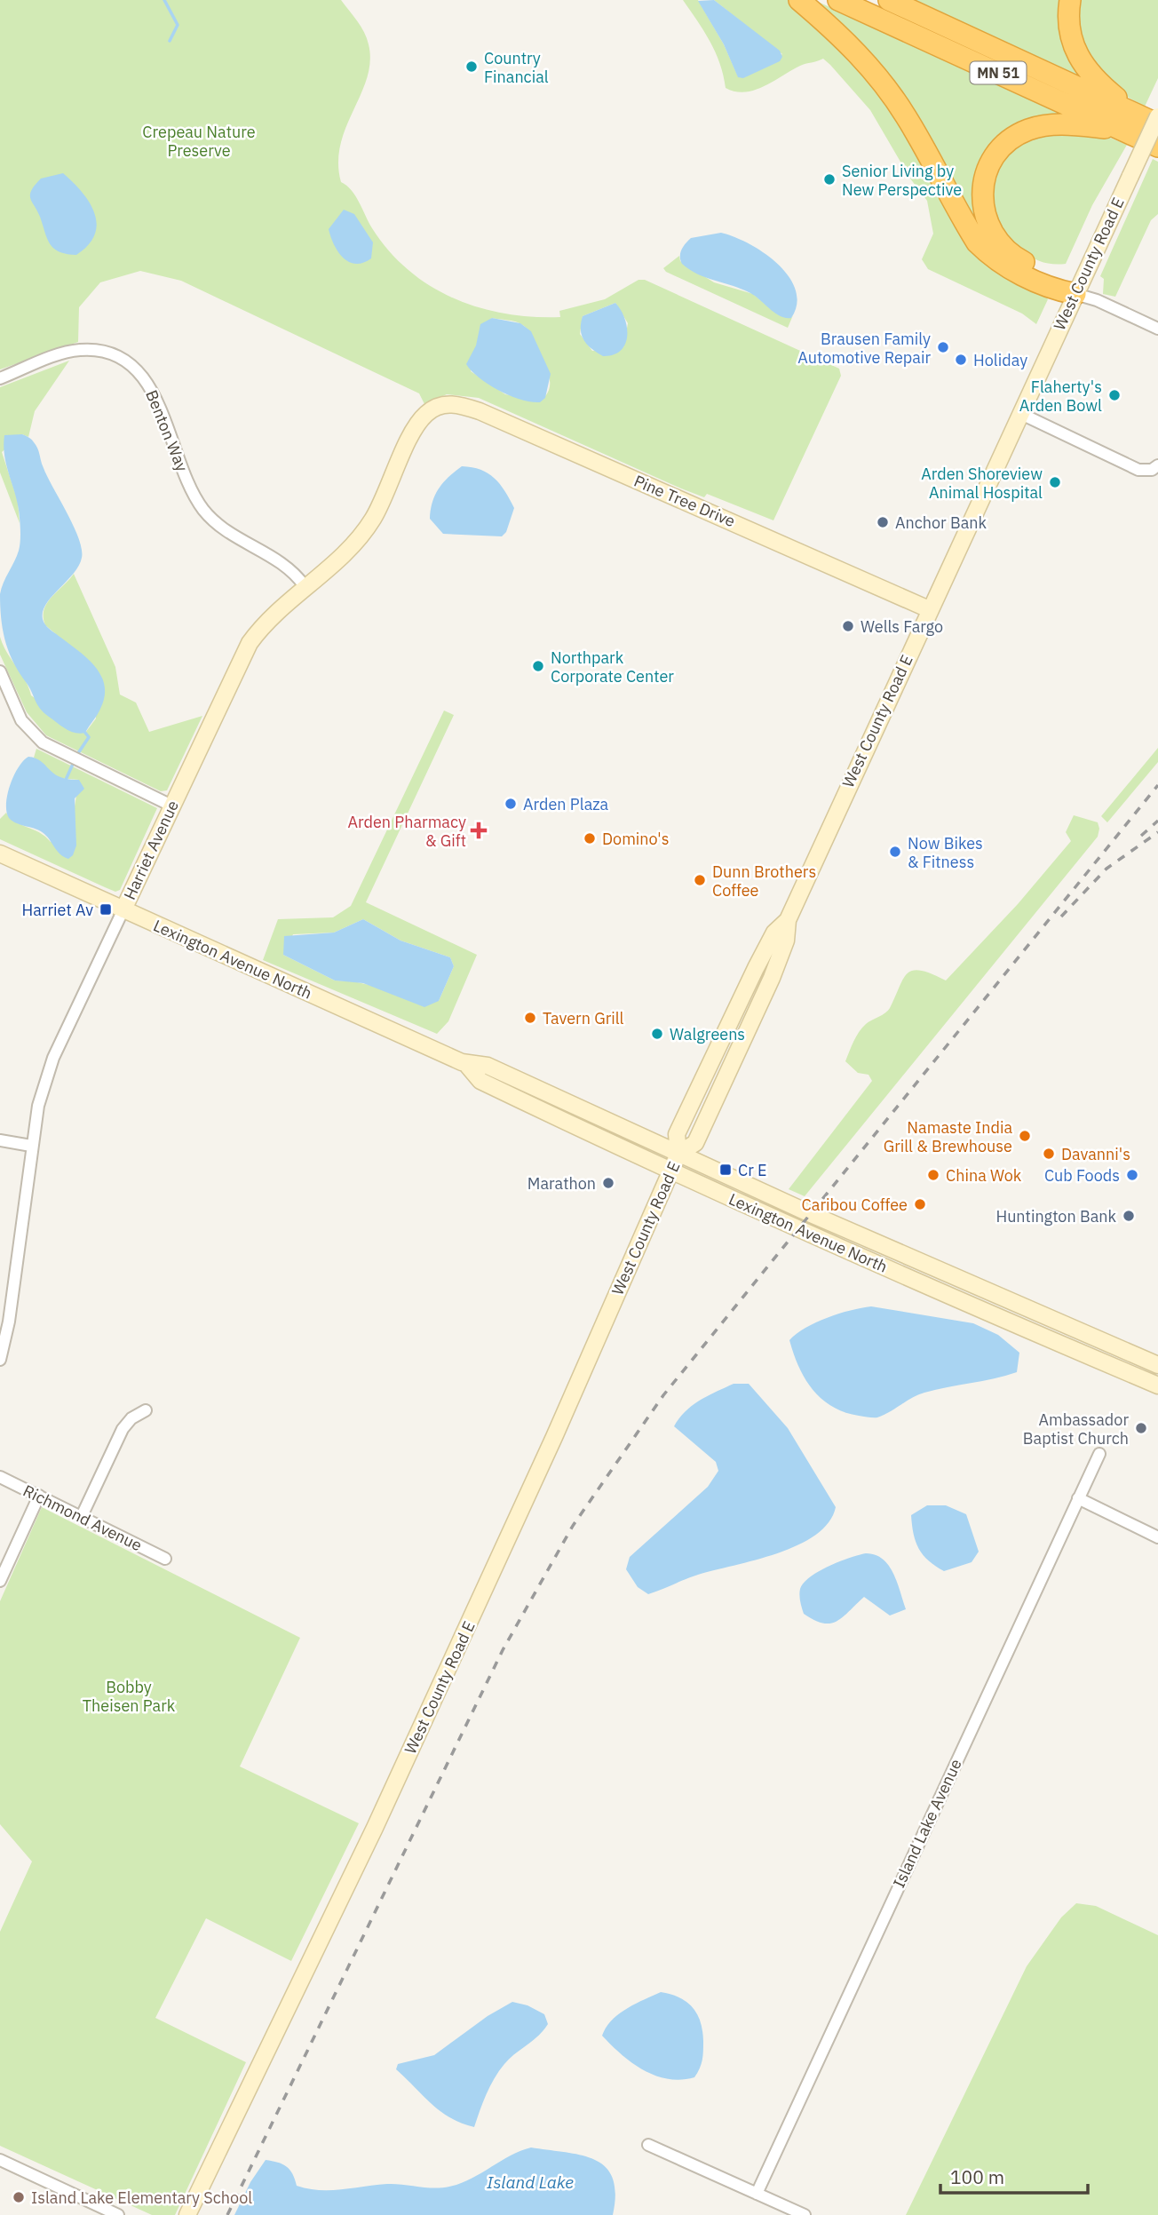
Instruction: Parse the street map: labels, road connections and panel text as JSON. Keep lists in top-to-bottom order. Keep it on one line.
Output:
{"streets":{"highway":["MN 51"],"street":["West County Road E","Benton Way","Pine Tree Drive","Harriet Avenue","Lexington Avenue North","Richmond Avenue","Island Lake Avenue"]},"crossings":[["MN 51","West County Road E"],["West County Road E","Pine Tree Drive"],["West County Road E","Lexington Avenue North"],["Benton Way","Harriet Avenue"],["Pine Tree Drive","Harriet Avenue"],["Harriet Avenue","Lexington Avenue North"]],"water":["Island Lake"],"parks":["Crepeau Nature Preserve","Bobby Theisen Park"],"places":{"other":["Country Financial","Senior Living by New Perspective","Brausen Family Automotive Repair","Holiday","Flaherty's Arden Bowl","Arden Shoreview Animal Hospital","Anchor Bank","Wells Fargo","Northpark Corporate Center","Arden Plaza","Domino's","Now Bikes & Fitness","Dunn Brothers Coffee","Tavern Grill","Walgreens","Namaste India Grill & Brewhouse","Davanni's","China Wok","Cub Foods","Marathon","Caribou Coffee","Huntington Bank","Ambassador Baptist Church","Island Lake Elementary School"],"health":["Arden Pharmacy & Gift"],"transit":["Harriet Av","Cr E"]},"scale_bar":"100 m"}
